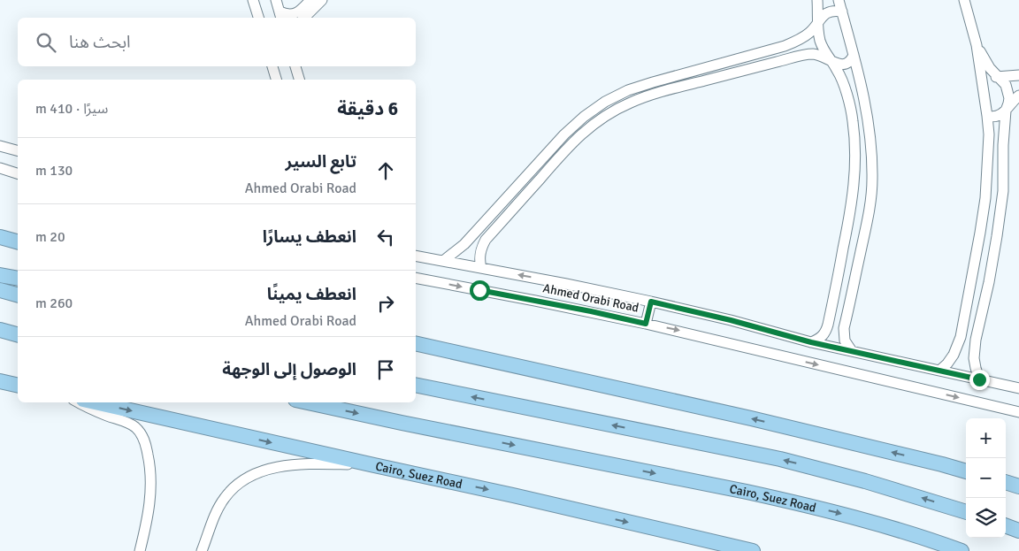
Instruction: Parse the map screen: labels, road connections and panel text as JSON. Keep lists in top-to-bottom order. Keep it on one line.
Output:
{"streets":{"highway":["Cairo, Suez Road"],"street":["Ahmed Orabi Road"]},"page":{"search":"ابحث هنا","heading":["6 دقيقة","سيرًا · 410 m"],"list":[["تابع السير","Ahmed Orabi Road","130 m"],["انعطف يسارًا","20 m"],["انعطف يمينًا","Ahmed Orabi Road","260 m"],"الوصول إلى الوجهة"],"map_buttons":["+","−"]}}
